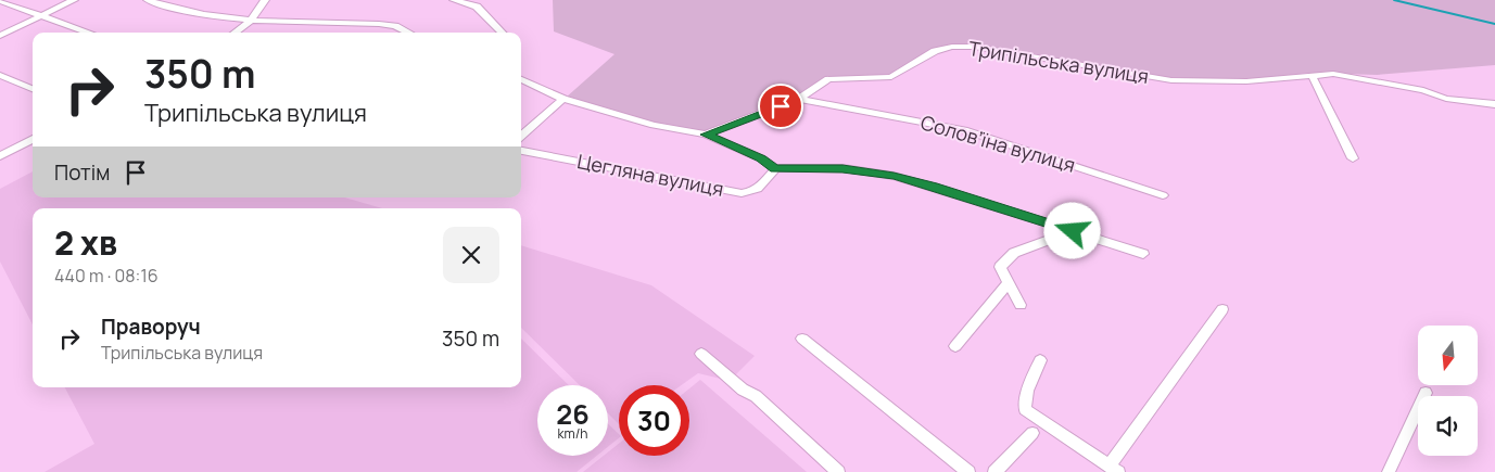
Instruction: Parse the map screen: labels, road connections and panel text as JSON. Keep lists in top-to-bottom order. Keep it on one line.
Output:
{"streets":{"street":["Трипільська вулиця","Соловʼїна вулиця","Цегляна вулиця"]},"crossings":[["Трипільська вулиця","Соловʼїна вулиця"]],"north":"bottom","page":{"turn":["350 m","Трипільська вулиця"],"then":"Потім","heading":["2 хв","440 m · 08:16"],"list":[{"name":"Праворуч","note":"Трипільська вулиця","value":"350 m"}],"speed":"26 km/h","limit":"30"}}
